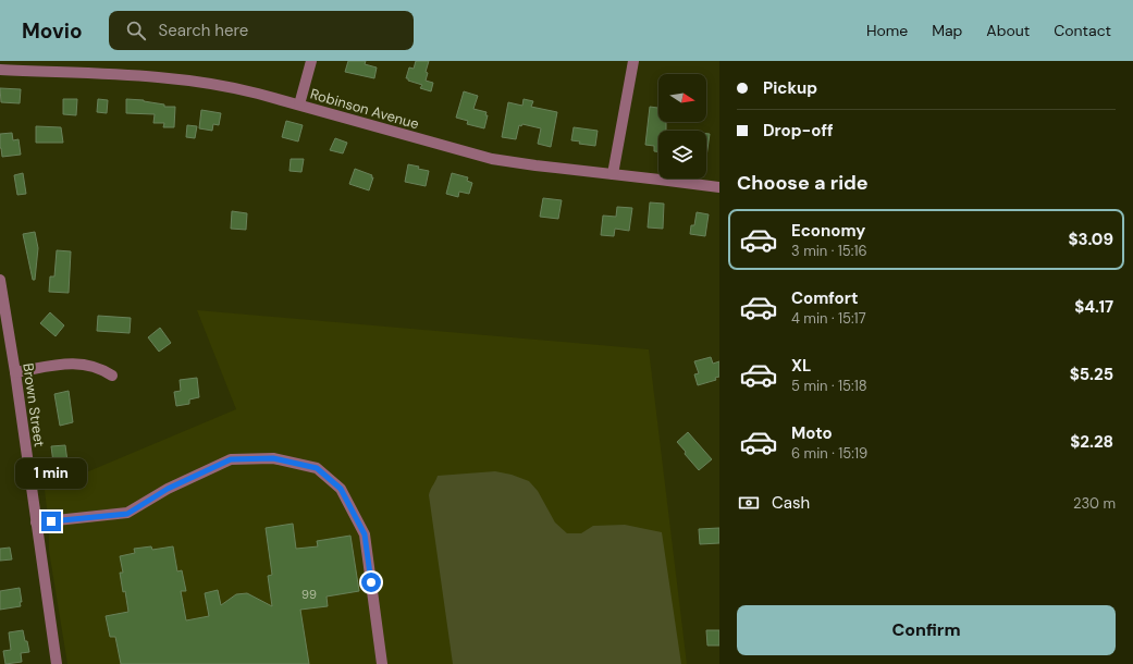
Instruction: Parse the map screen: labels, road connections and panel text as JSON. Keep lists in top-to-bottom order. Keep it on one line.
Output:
{"streets":{"street":["Robinson Avenue","Brown Street"]},"house_numbers":["99"],"north":"right","page":{"header":"Movio","search":"Search here","nav":["Home","Map","About","Contact"],"banner":["Pickup","Drop-off"],"heading":"Choose a ride","list":[{"name":"Economy","note":"3 min · 15:16","value":"$3.09"},{"name":"Comfort","note":"4 min · 15:17","value":"$4.17"},{"name":"XL","note":"5 min · 15:18","value":"$5.25"},{"name":"Moto","note":"6 min · 15:19","value":"$2.28"}],"bubble":"1 min","pay":["Cash","230 m"],"buttons":"Confirm"}}
